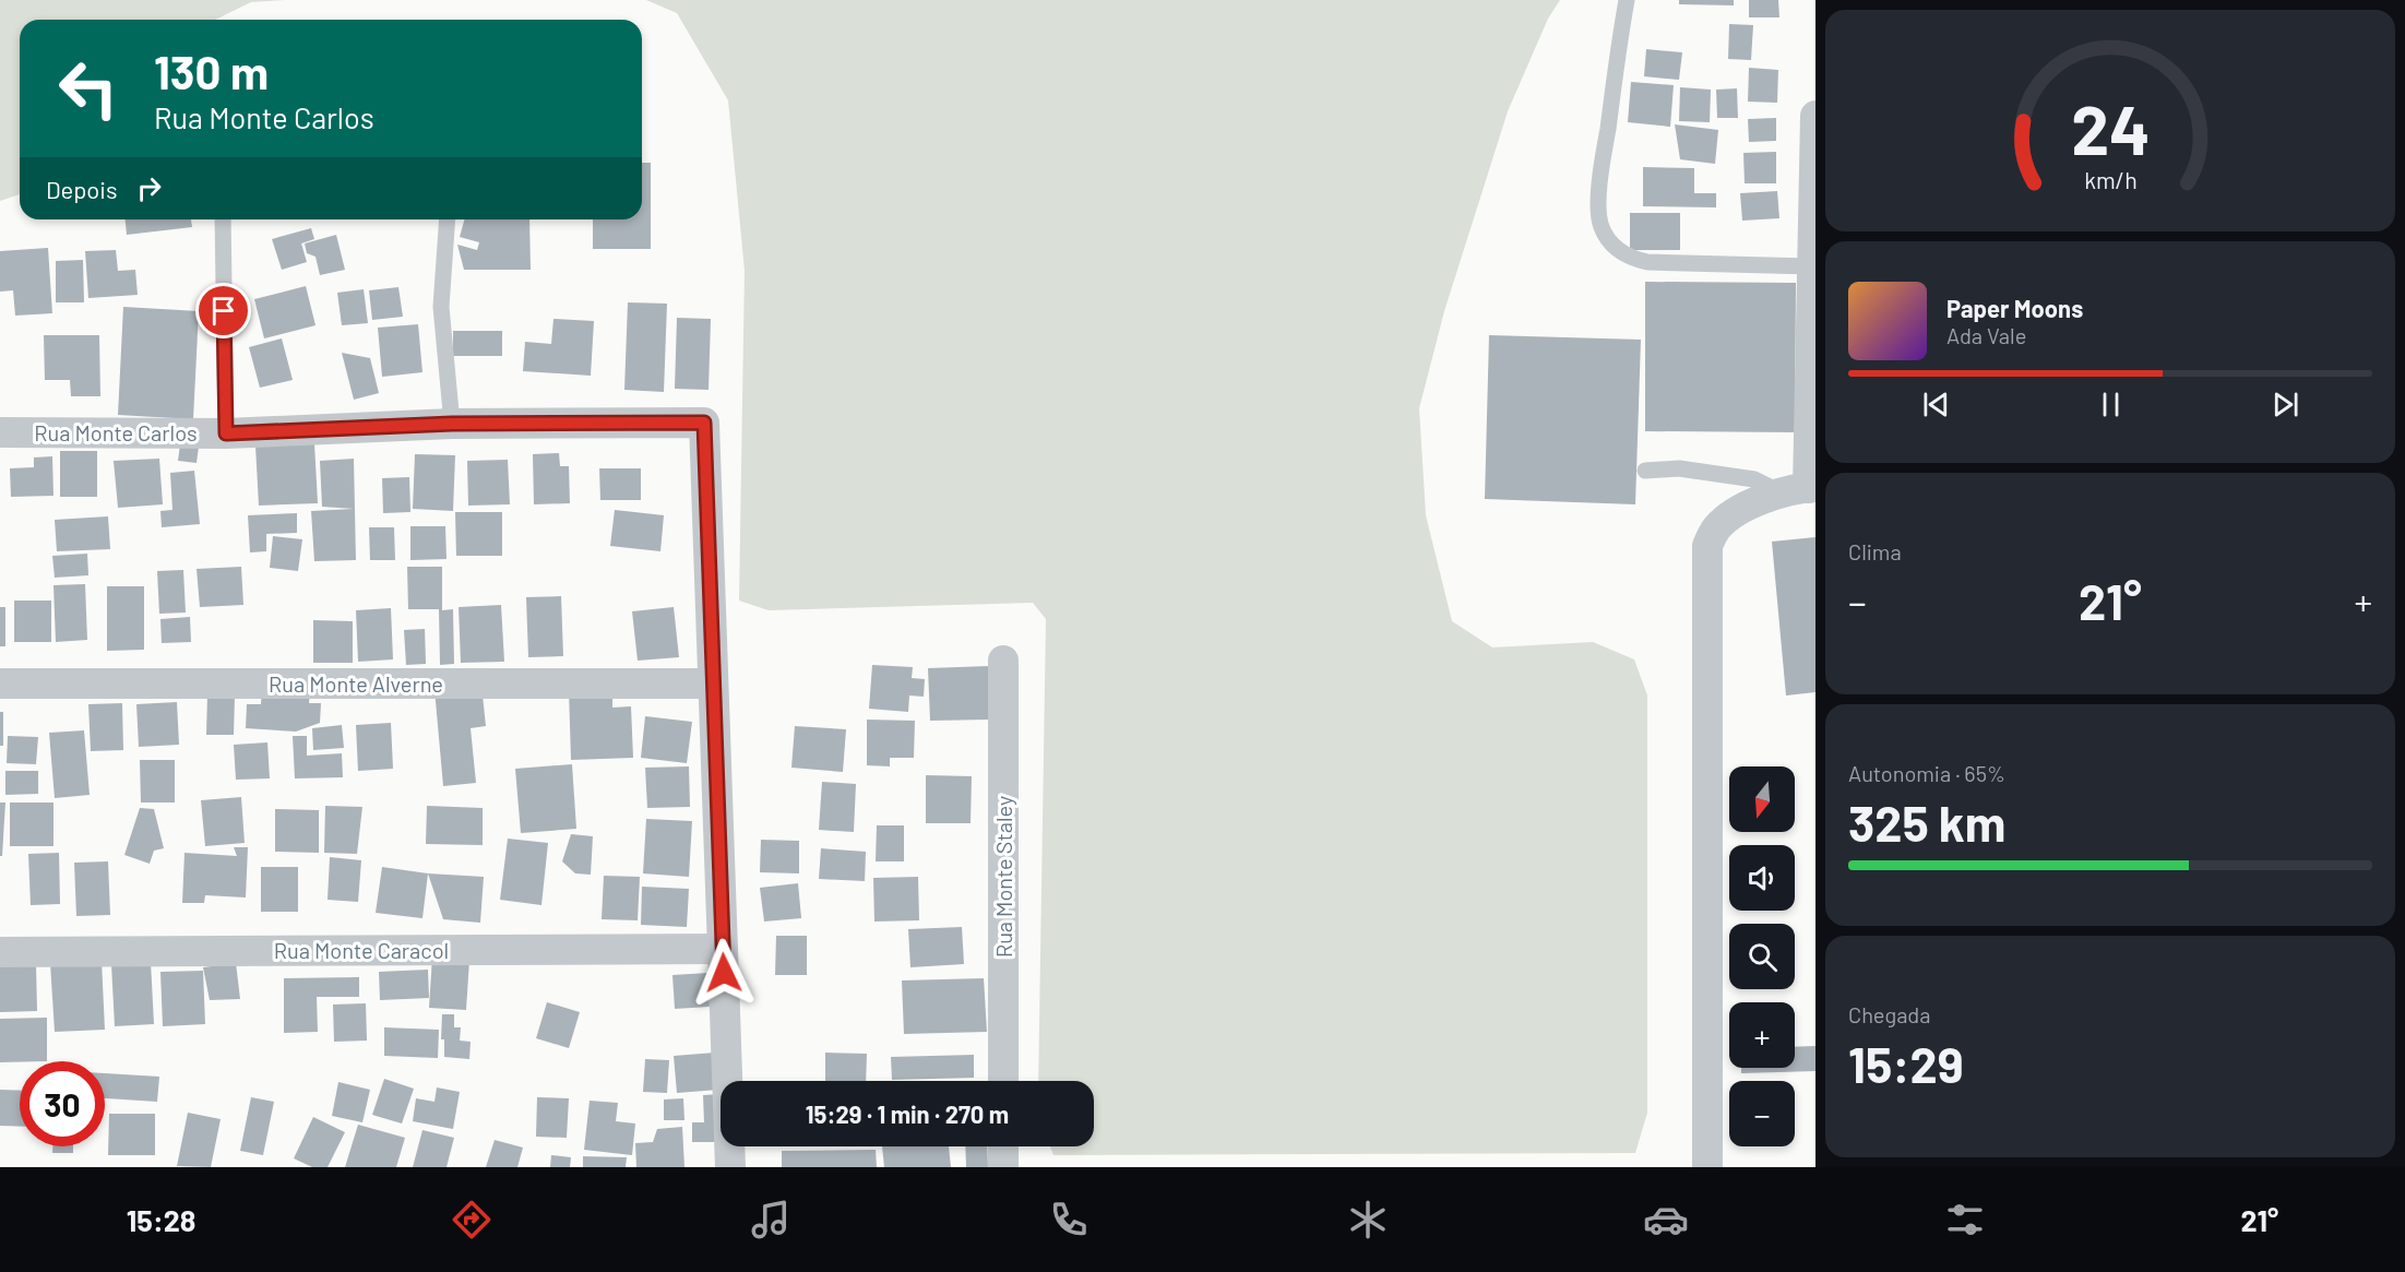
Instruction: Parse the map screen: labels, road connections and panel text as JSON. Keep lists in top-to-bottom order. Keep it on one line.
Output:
{"streets":{"street":["Rua Monte Carlos","Rua Monte Alverne","Rua Monte Staley","Rua Monte Caracol"]},"crossings":[["Rua Monte Carlos","Rua Monte Alverne"]],"north":"bottom","page":{"turn":["130 m","Rua Monte Carlos"],"then":"Depois","song":["Paper Moons","Ada Vale"],"tile":["Clima",["Autonomia · 65%","325 km"],["Chegada","15:29"]],"heat":["−","21°","+"],"map_buttons":["+","−"],"limit":"30","trip":"15:29 · 1 min · 270 m","tabs":["15:28","21°"],"gauge":["24","km/h"]}}
